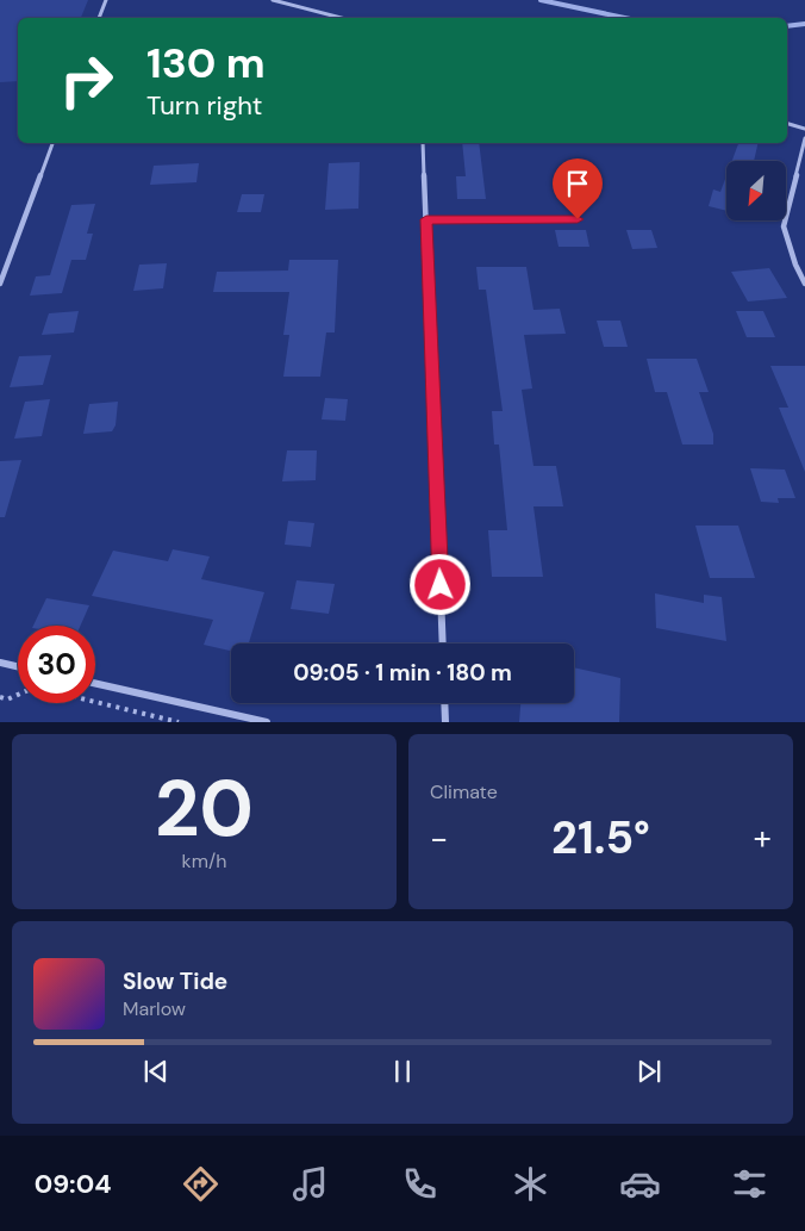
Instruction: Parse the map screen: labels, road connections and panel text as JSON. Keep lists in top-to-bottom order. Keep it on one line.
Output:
{"north":"bottom left","page":{"turn":["130 m","Turn right"],"limit":"30","trip":"09:05 · 1 min · 180 m","tile":[["20","km/h"],"Climate"],"heat":["−","21.5°","+"],"song":["Slow Tide","Marlow"],"tabs":"09:04"}}
